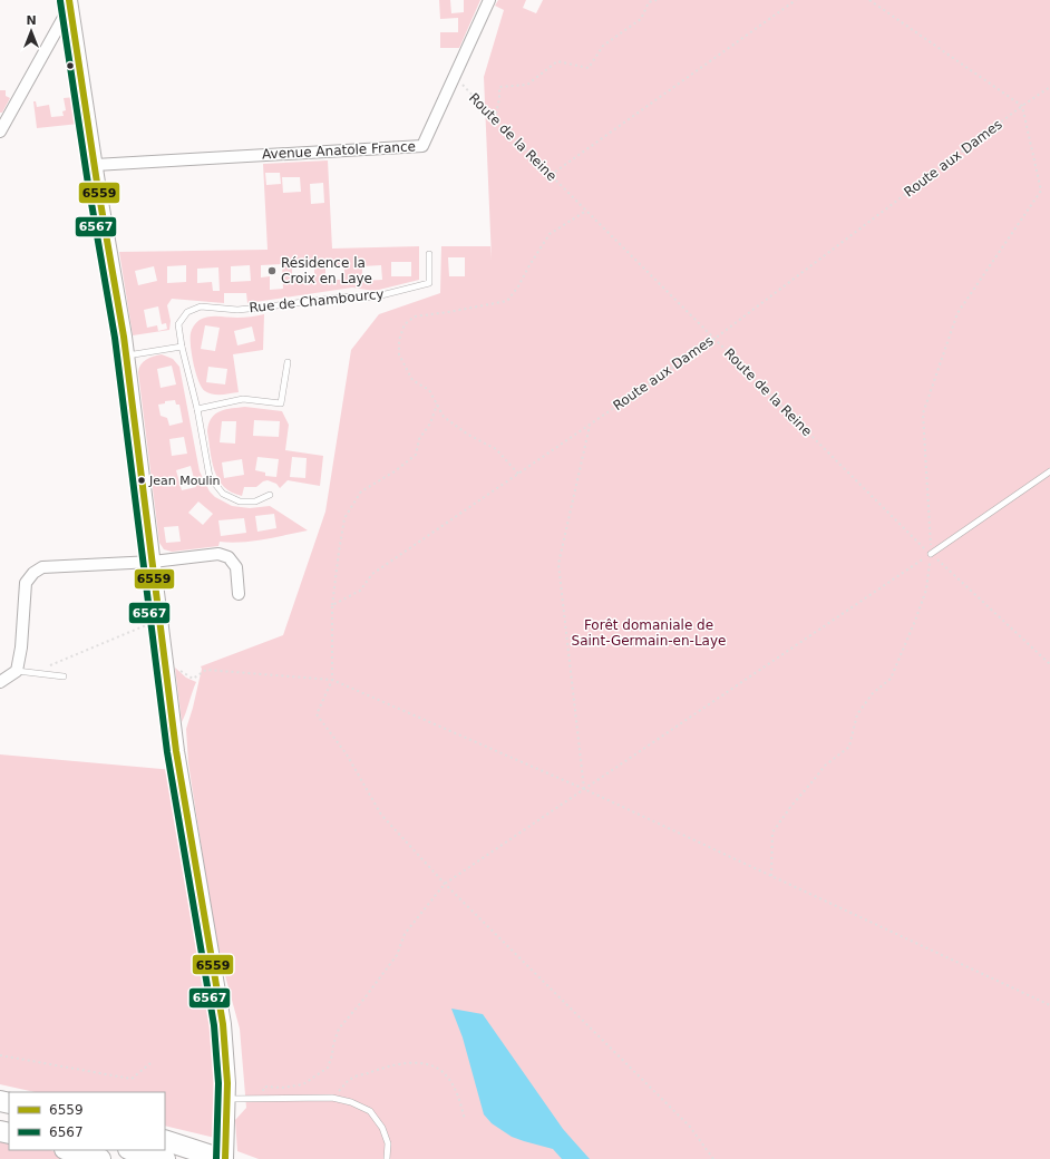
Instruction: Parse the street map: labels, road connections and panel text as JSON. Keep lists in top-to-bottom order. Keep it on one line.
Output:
{"streets":{"street":["Avenue Anatole France"],"lane":["Rue de Chambourcy"],"path":["Route de la Reine","Route aux Dames"]},"crossings":[["Route de la Reine","Avenue Anatole France"],["Route de la Reine","Route aux Dames"]],"parks":["Forêt domaniale de Saint-Germain-en-Laye"],"places":["Résidence la Croix en Laye","Jean Moulin"],"lines":["transit line 6559","transit line 6567"],"legend":["6559","6567"],"north":"top"}
